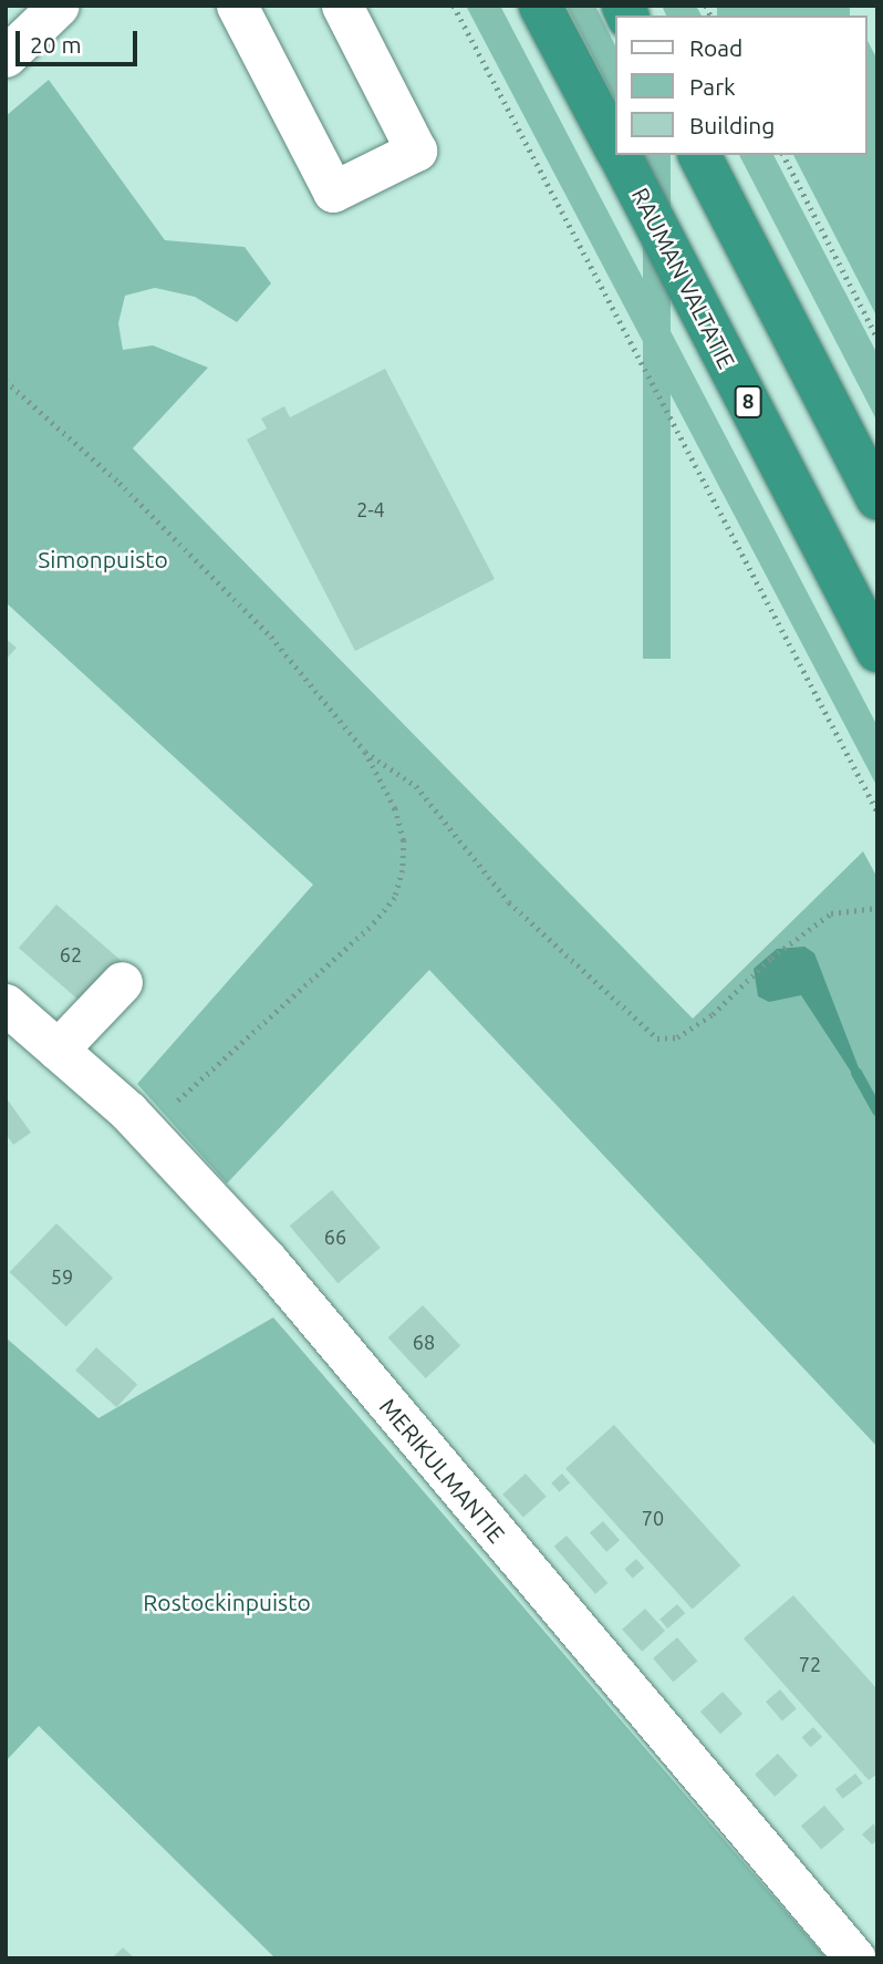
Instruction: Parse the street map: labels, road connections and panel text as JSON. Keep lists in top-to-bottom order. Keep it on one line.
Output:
{"streets":{"highway":["RAUMAN VALTATIE","8"],"street":["MERIKULMANTIE"]},"parks":["Simonpuisto","Rostockinpuisto"],"house_numbers":["2-4","62","66","59","68","70","72"],"legend":["Road","Park","Building"],"scale_bar":"20 m"}
